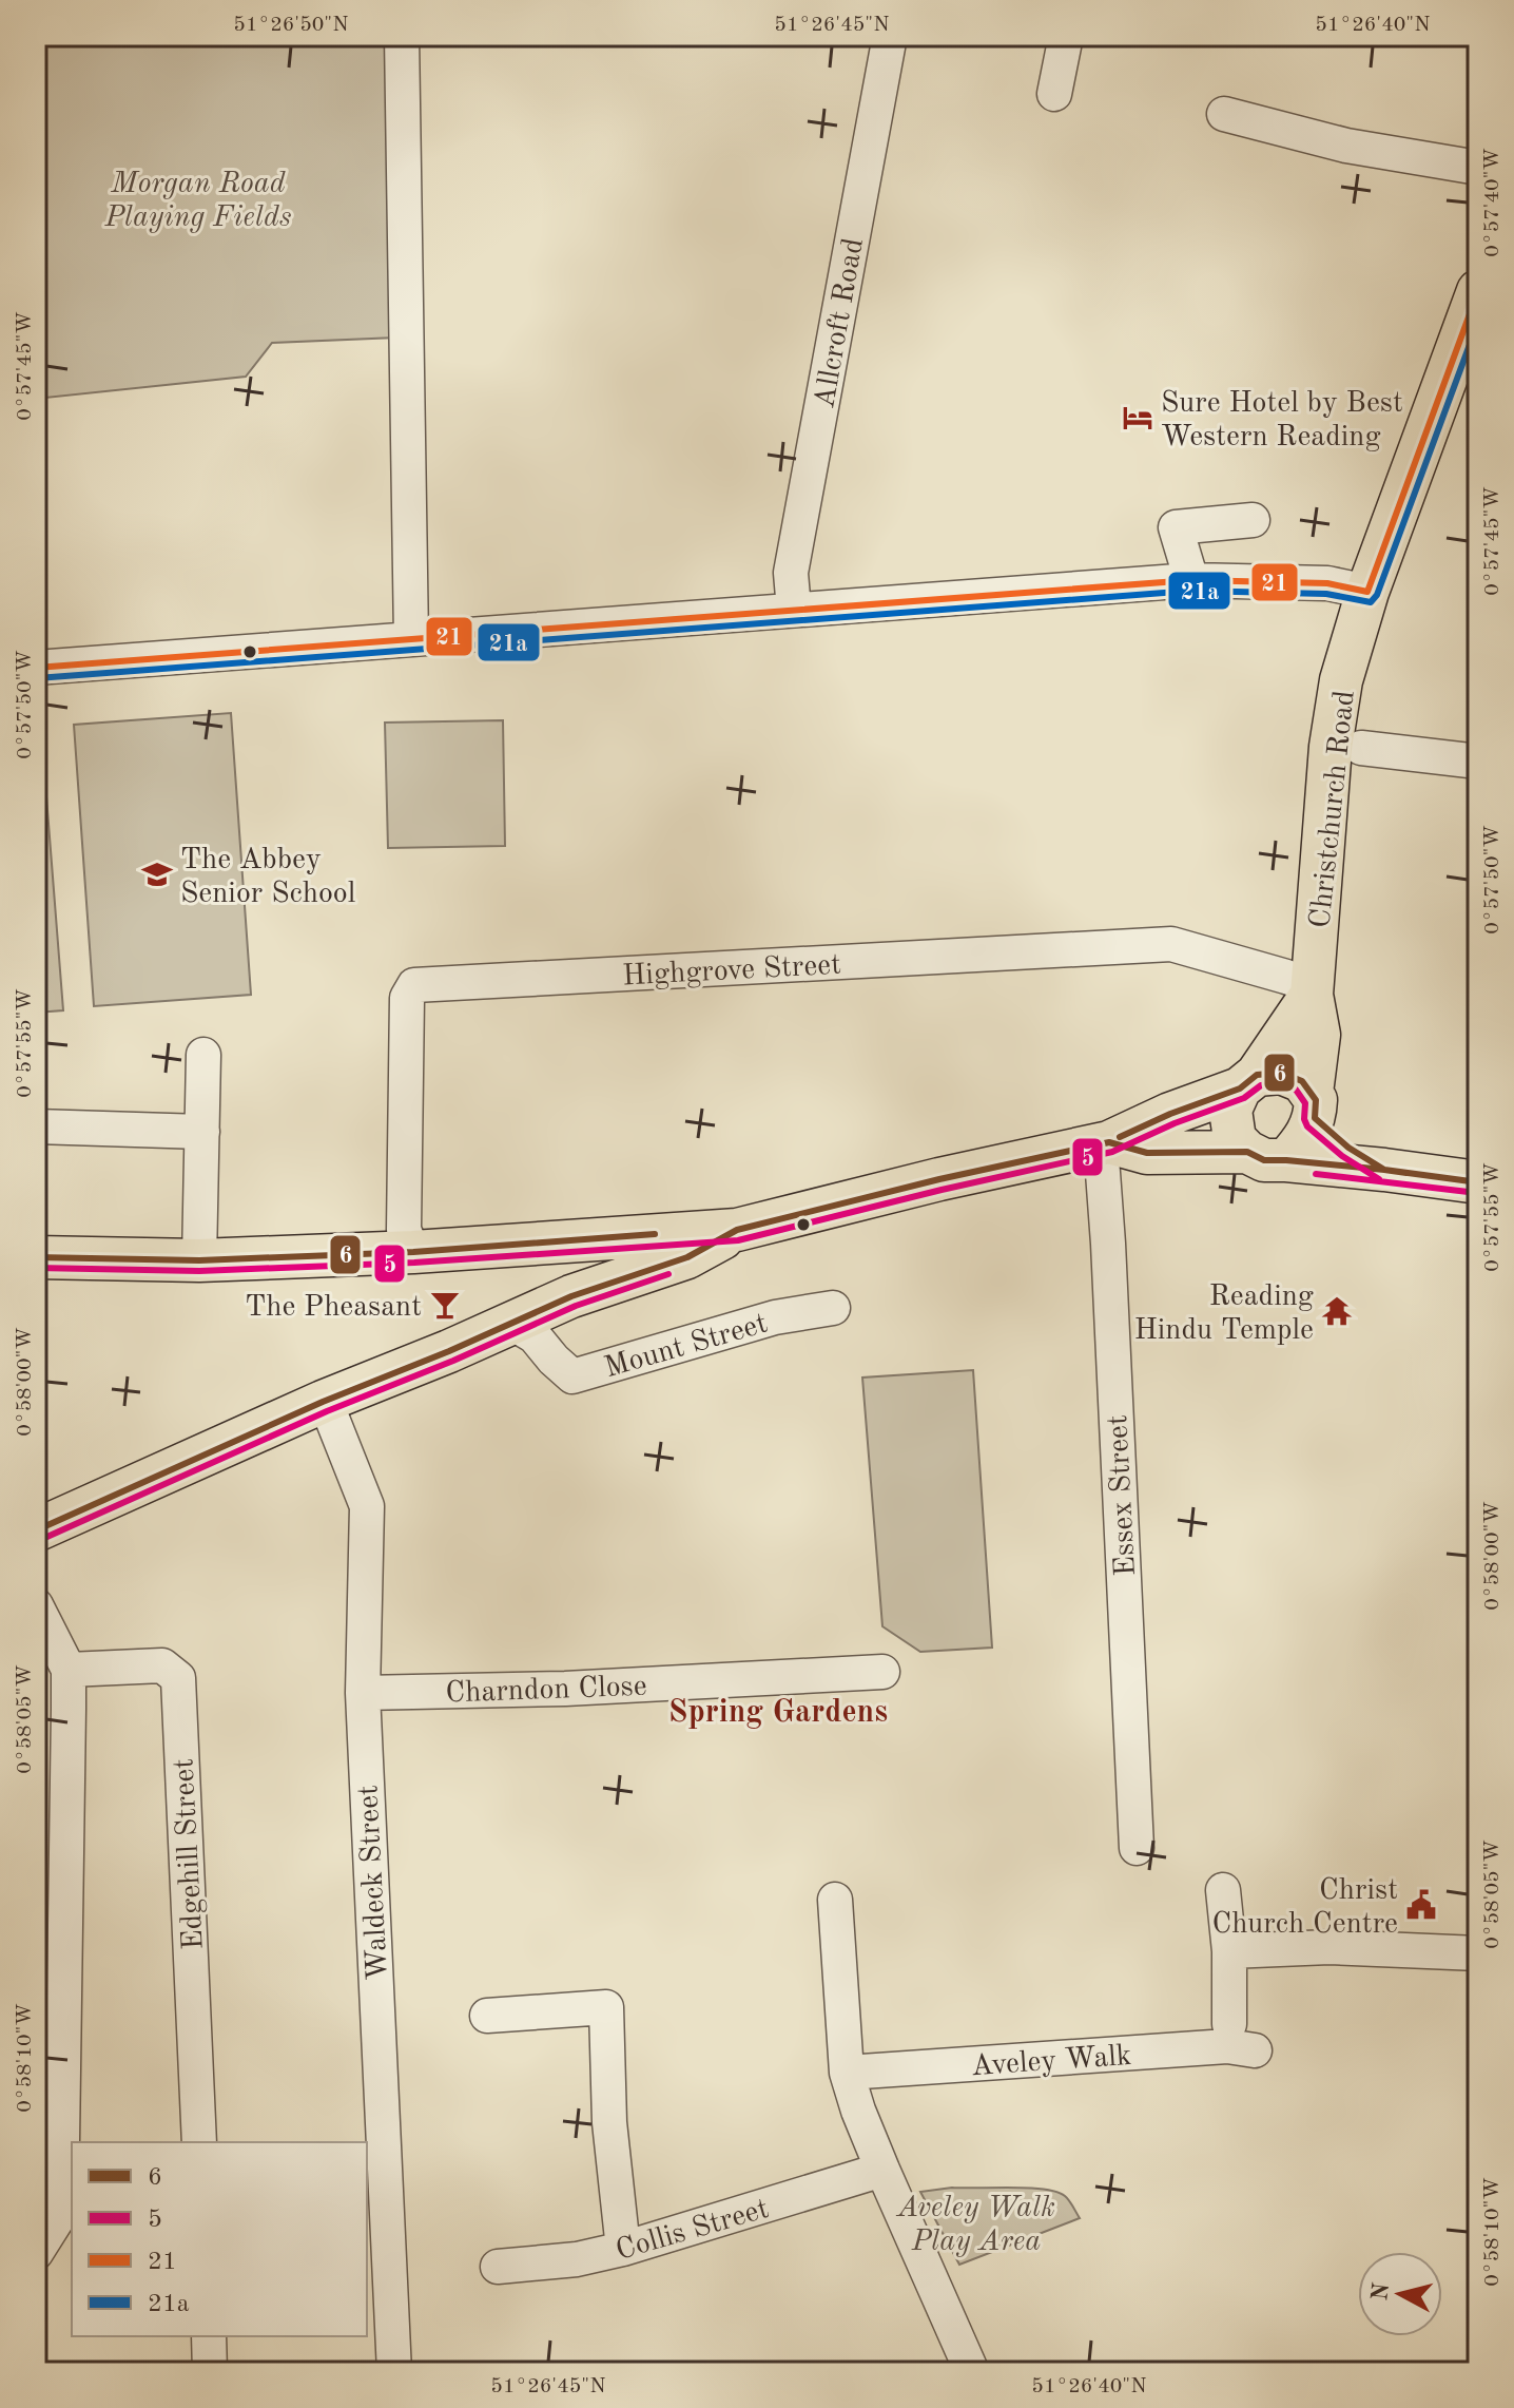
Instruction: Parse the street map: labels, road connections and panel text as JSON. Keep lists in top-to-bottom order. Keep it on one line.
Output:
{"streets":{"main road":["Christchurch Road"],"street":["Allcroft Road","Highgrove Street","Mount Street","Essex Street","Charndon Close","Edgehill Street","Waldeck Street","Aveley Walk","Collis Street"]},"crossings":[["Christchurch Road","Highgrove Street"],["Charndon Close","Waldeck Street"]],"districts":["Spring Gardens"],"parks":["Morgan Road Playing Fields","Aveley Walk Play Area"],"places":{"hotel":["Sure Hotel by Best Western Reading"],"school or university":["The Abbey Senior School"],"bar":["The Pheasant"],"temple":["Reading Hindu Temple"],"public building":["Christ Church Centre"]},"lines":["transit line 21","transit line 21a","transit line 6","transit line 5"],"legend":["6","5","21","21a"],"north":"left","coordinates":["51°26'50\"N","51°26'45\"N","51°26'40\"N","0°57'40\"W","0°57'45\"W","0°57'50\"W","0°57'55\"W","0°58'00\"W","0°58'05\"W","0°58'10\"W"]}
